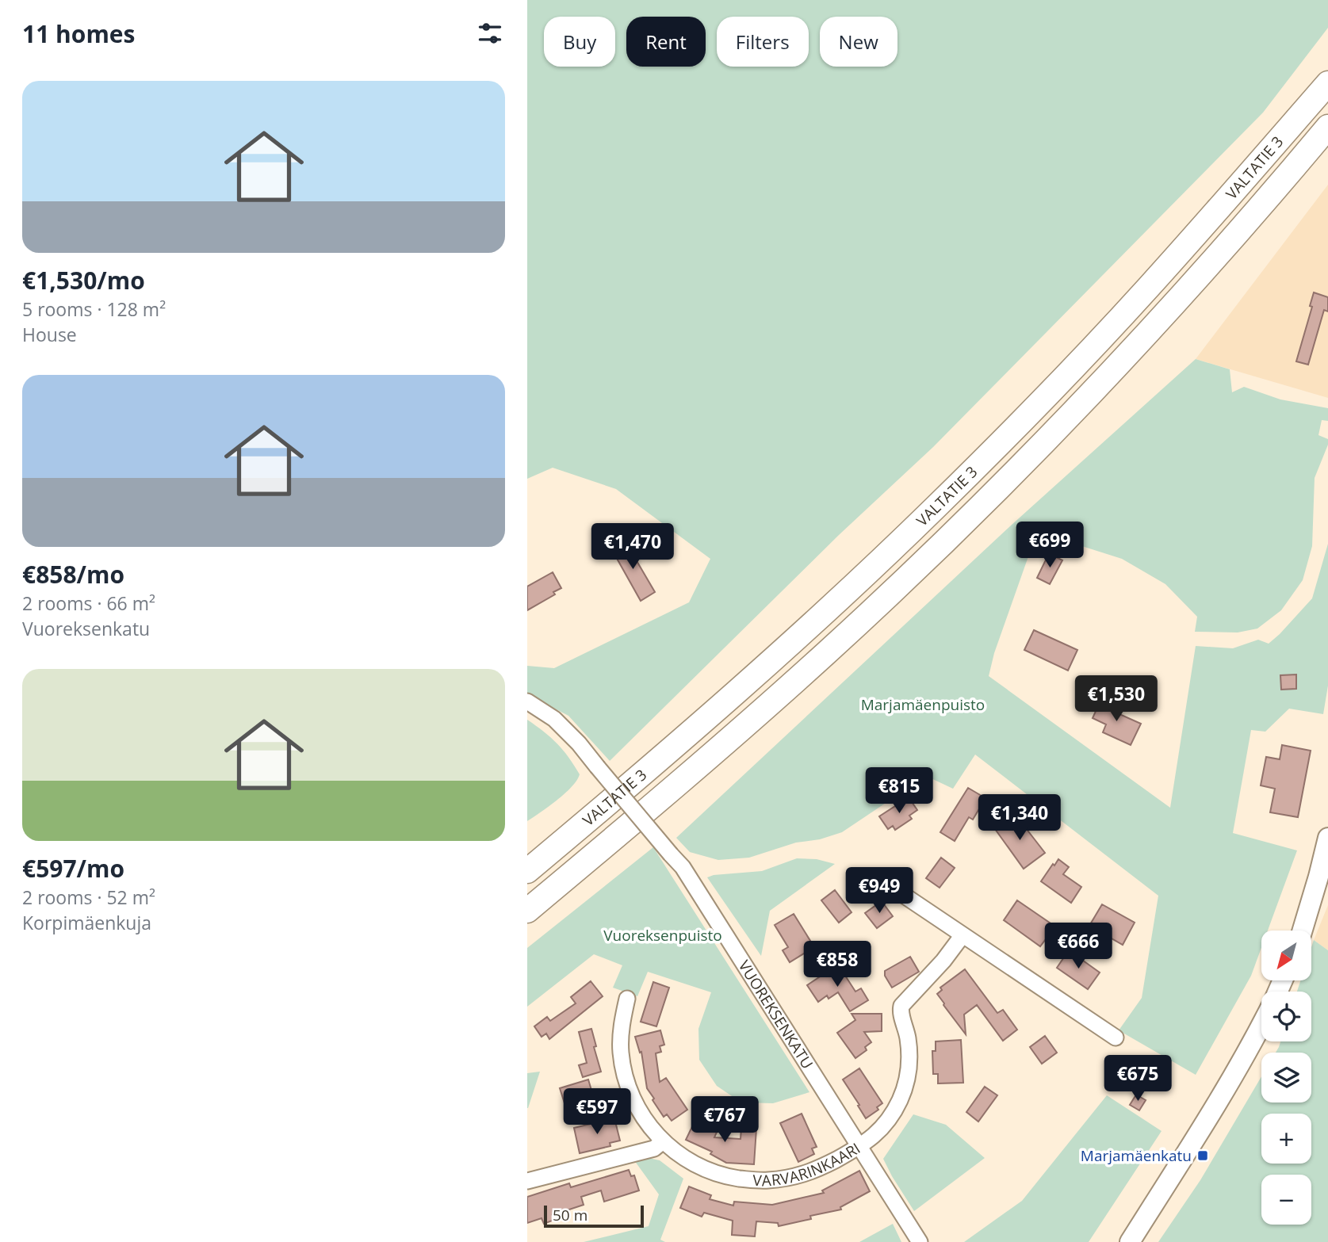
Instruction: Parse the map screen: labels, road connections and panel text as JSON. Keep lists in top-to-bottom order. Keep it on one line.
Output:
{"streets":{"highway":["VALTATIE 3"],"street":["VUOREKSENKATU","VARVARINKAARI"]},"crossings":[["VUOREKSENKATU","VARVARINKAARI"]],"parks":["Marjamäenpuisto","Vuoreksenpuisto"],"places":{"transit":["Marjamäenkatu"]},"scale_bar":"50 m","north":"bottom left","page":{"heading":"11 homes","chip":["Buy","Rent","Filters","New"],"list":[{"name":"€1,530/mo","note":"5 rooms · 128 m² · House"},{"name":"€858/mo","note":"2 rooms · 66 m² · Vuoreksenkatu"},{"name":"€597/mo","note":"2 rooms · 52 m² · Korpimäenkuja"}],"price":["€699","€1,470","€1,530","€815","€1,340","€949","€666","€858","€675","€597","€767"],"map_buttons":["+","−"],"scale":"50 m"}}
